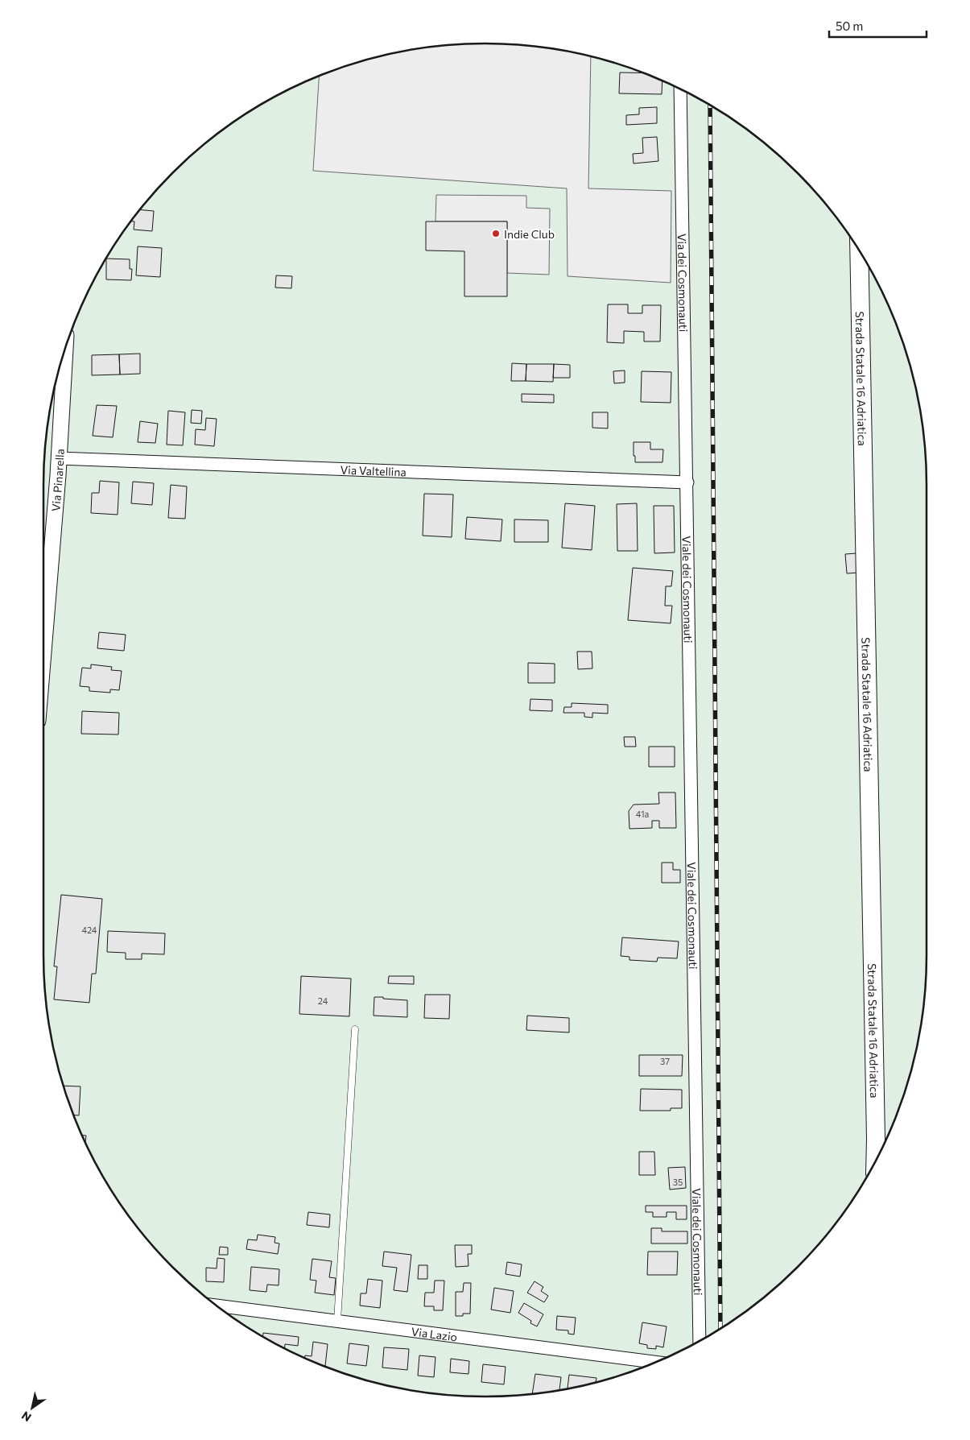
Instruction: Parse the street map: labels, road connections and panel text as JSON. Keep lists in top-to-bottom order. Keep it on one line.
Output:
{"streets":{"main road":["Strada Statale 16 Adriatica"],"street":["Via dei Cosmonauti","Via Valtellina","Via Pinarella","Viale dei Cosmonauti","Via Lazio"]},"crossings":[["Via dei Cosmonauti","Via Valtellina"],["Via dei Cosmonauti","Viale dei Cosmonauti"],["Via Valtellina","Via Pinarella"],["Via Valtellina","Viale dei Cosmonauti"]],"places":["Indie Club"],"house_numbers":["41a","424","24","37","35"],"scale_bar":"50 m","north":"bottom left"}
